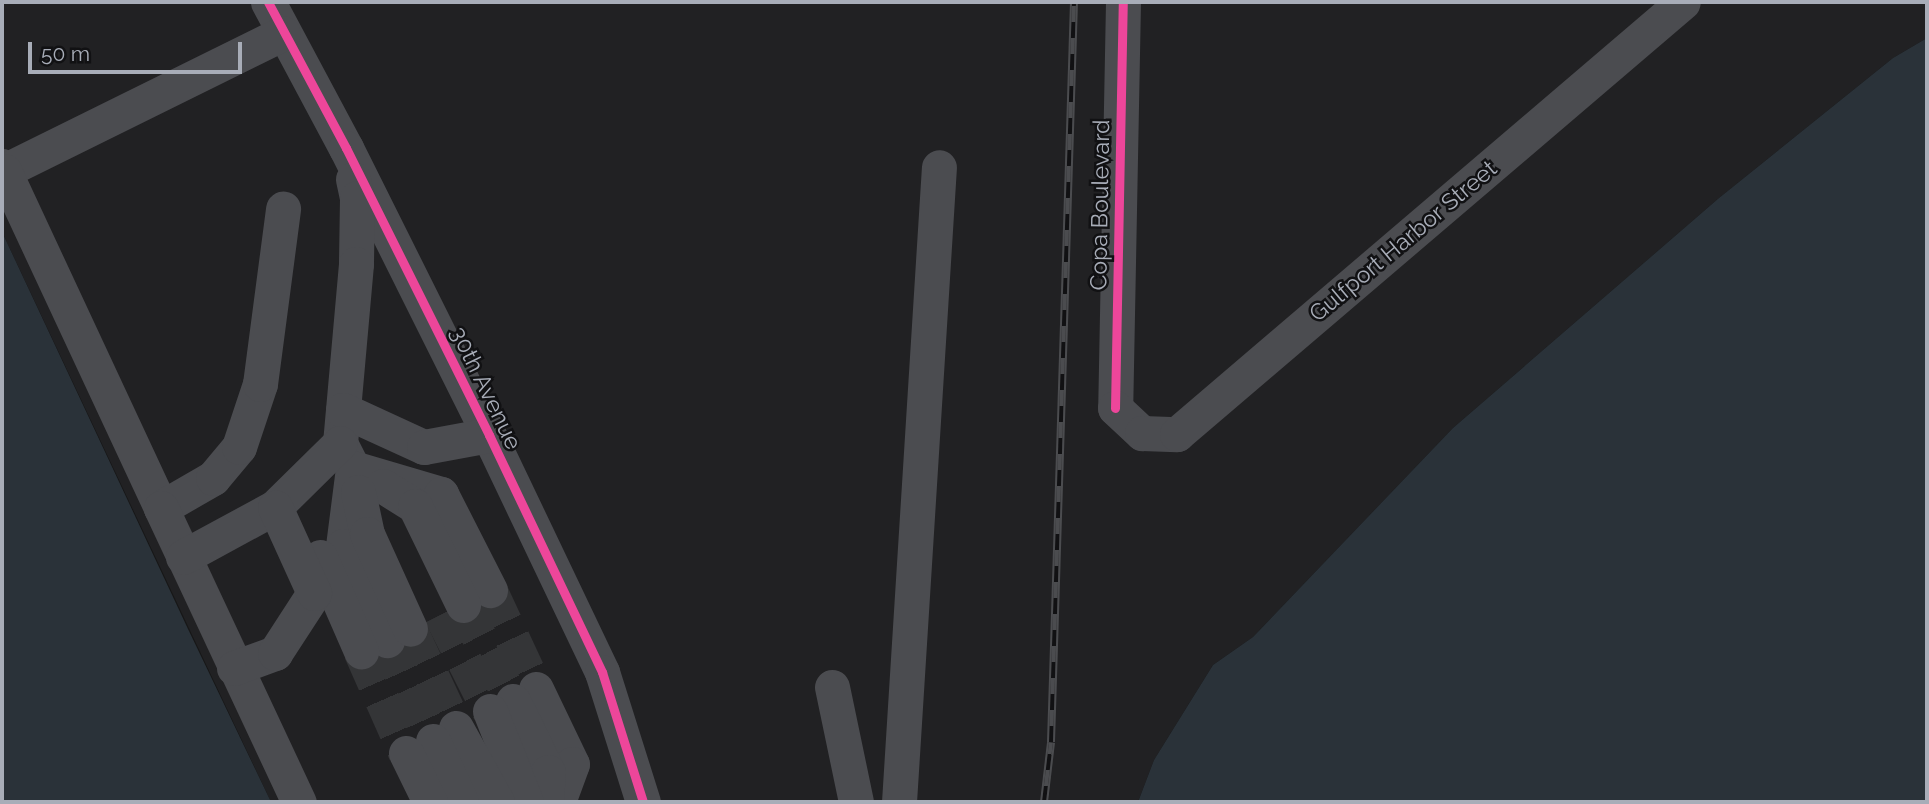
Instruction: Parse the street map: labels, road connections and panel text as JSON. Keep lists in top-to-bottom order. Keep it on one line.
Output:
{"streets":{"street":["Copa Boulevard","Gulfport Harbor Street","30th Avenue"]},"crossings":[["Copa Boulevard","Gulfport Harbor Street"]],"scale_bar":"50 m"}
